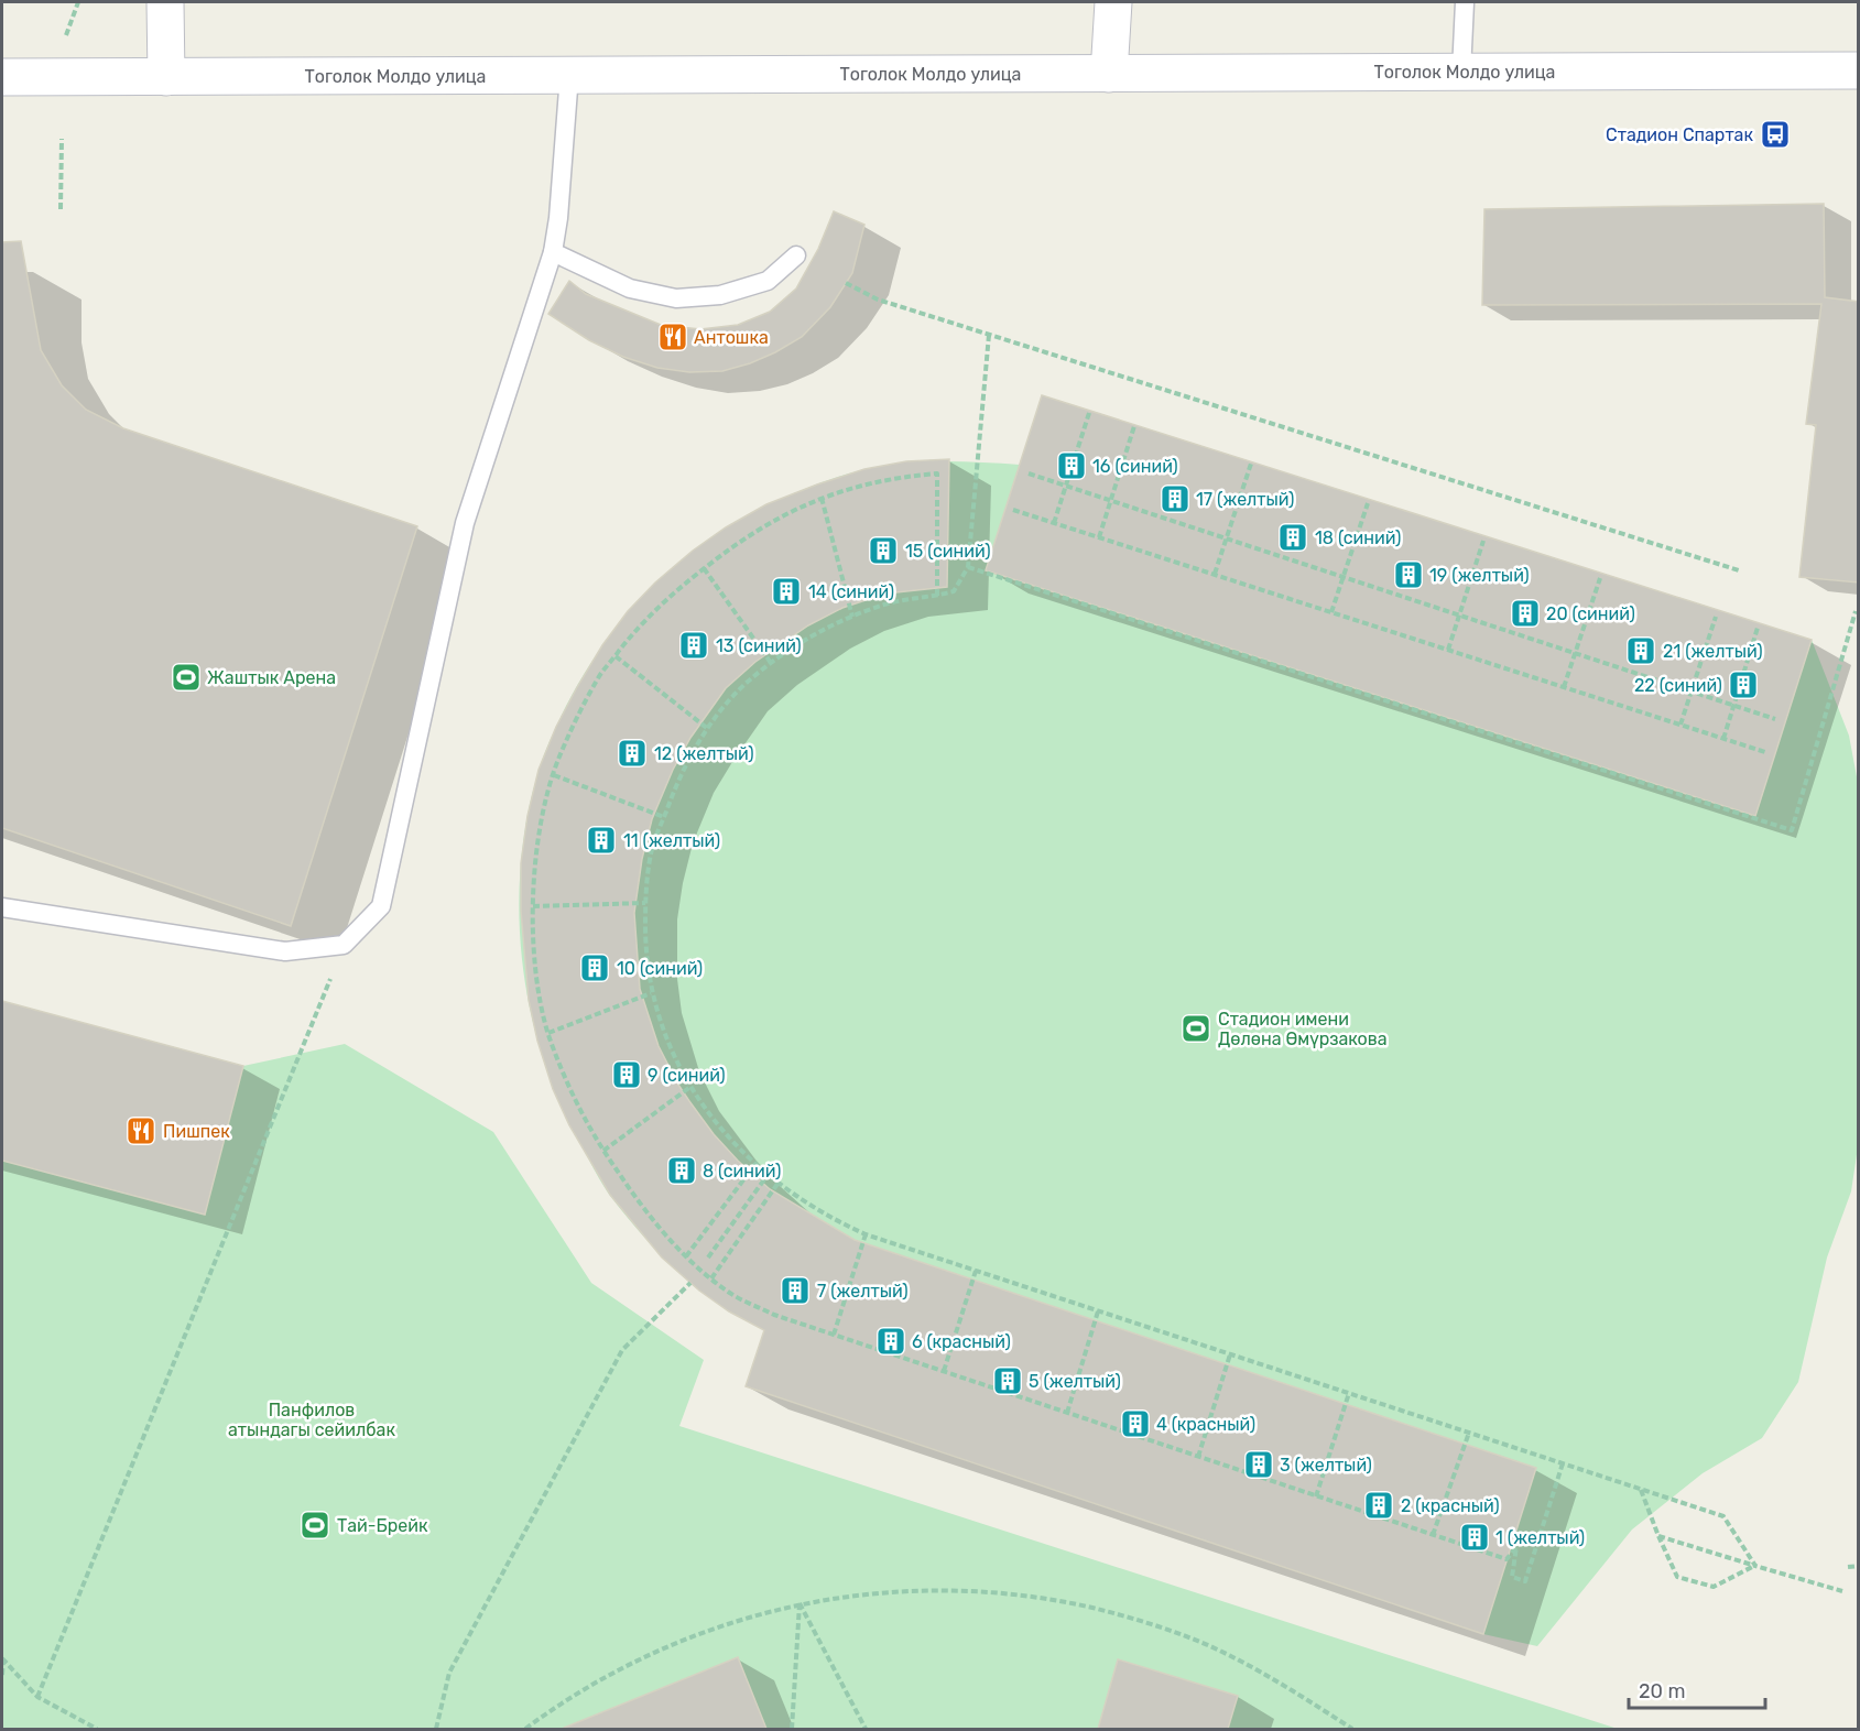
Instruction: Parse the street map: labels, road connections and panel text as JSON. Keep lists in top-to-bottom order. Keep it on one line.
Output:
{"streets":{"main road":["Тоголок Молдо улица"]},"parks":["Панфилов атындагы сейилбак"],"places":{"bus stop":["Стадион Спартак"],"restaurant":["Антошка","Пишпек"],"building":["16 (синий)","17 (желтый)","18 (синий)","15 (синий)","19 (желтый)","14 (синий)","20 (синий)","13 (синий)","21 (желтый)","22 (синий)","12 (желтый)","11 (желтый)","10 (синий)","9 (синий)","8 (синий)","7 (желтый)","6 (красный)","5 (желтый)","4 (красный)","3 (желтый)","2 (красный)","1 (желтый)"],"sports":["Жаштык Арена","Стадион имени Дөлөна Өмүрзакова","Тай-Брейк"]},"scale_bar":"20 m"}
